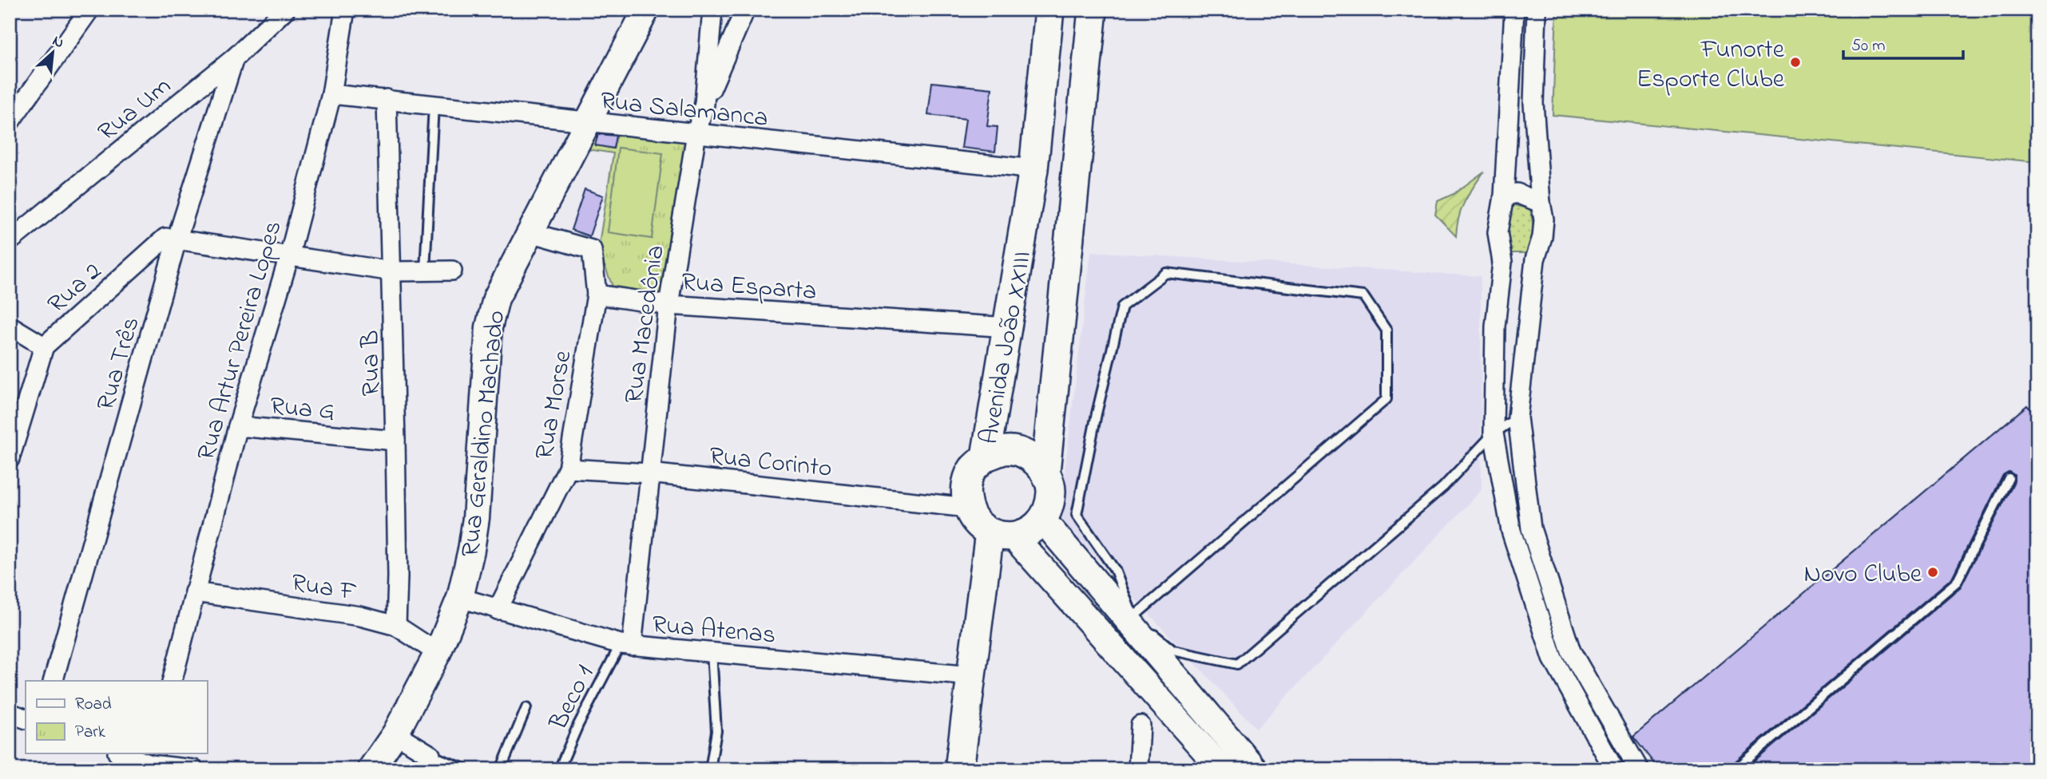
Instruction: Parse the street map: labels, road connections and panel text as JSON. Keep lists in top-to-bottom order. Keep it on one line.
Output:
{"streets":{"main road":["Avenida João XXIII"],"street":["Rua Um","Rua Salamanca","Rua Esparta","Rua 2","Rua Macedônia","Rua Artur Pereira Lopes","Rua Três","Rua B","Rua Morse","Rua G","Rua Geraldino Machado","Rua Corinto","Rua F","Rua Atenas"],"lane":["Beco 1"]},"crossings":[["Rua Um","Rua Três"],["Rua Salamanca","Rua Macedônia"],["Rua Salamanca","Rua Artur Pereira Lopes"],["Rua Salamanca","Avenida João XXIII"],["Rua Salamanca","Rua B"],["Rua Salamanca","Rua Geraldino Machado"],["Rua Esparta","Rua Macedônia"],["Rua Esparta","Avenida João XXIII"],["Rua Esparta","Rua Morse"],["Rua 2","Rua Três"],["Rua Macedônia","Rua Corinto"],["Rua Macedônia","Rua Atenas"],["Rua Macedônia","Beco 1"],["Rua Artur Pereira Lopes","Rua G"],["Rua Artur Pereira Lopes","Rua F"],["Avenida João XXIII","Rua Corinto"],["Rua B","Rua G"],["Rua B","Rua F"],["Rua Morse","Rua Corinto"],["Rua Morse","Rua Atenas"],["Rua Geraldino Machado","Rua F"],["Rua Geraldino Machado","Rua Atenas"],["Rua Atenas","Beco 1"]],"places":["Funorte Esporte Clube","Novo Clube"],"legend":["Road","Park"],"scale_bar":"50 m","north":"top right"}
